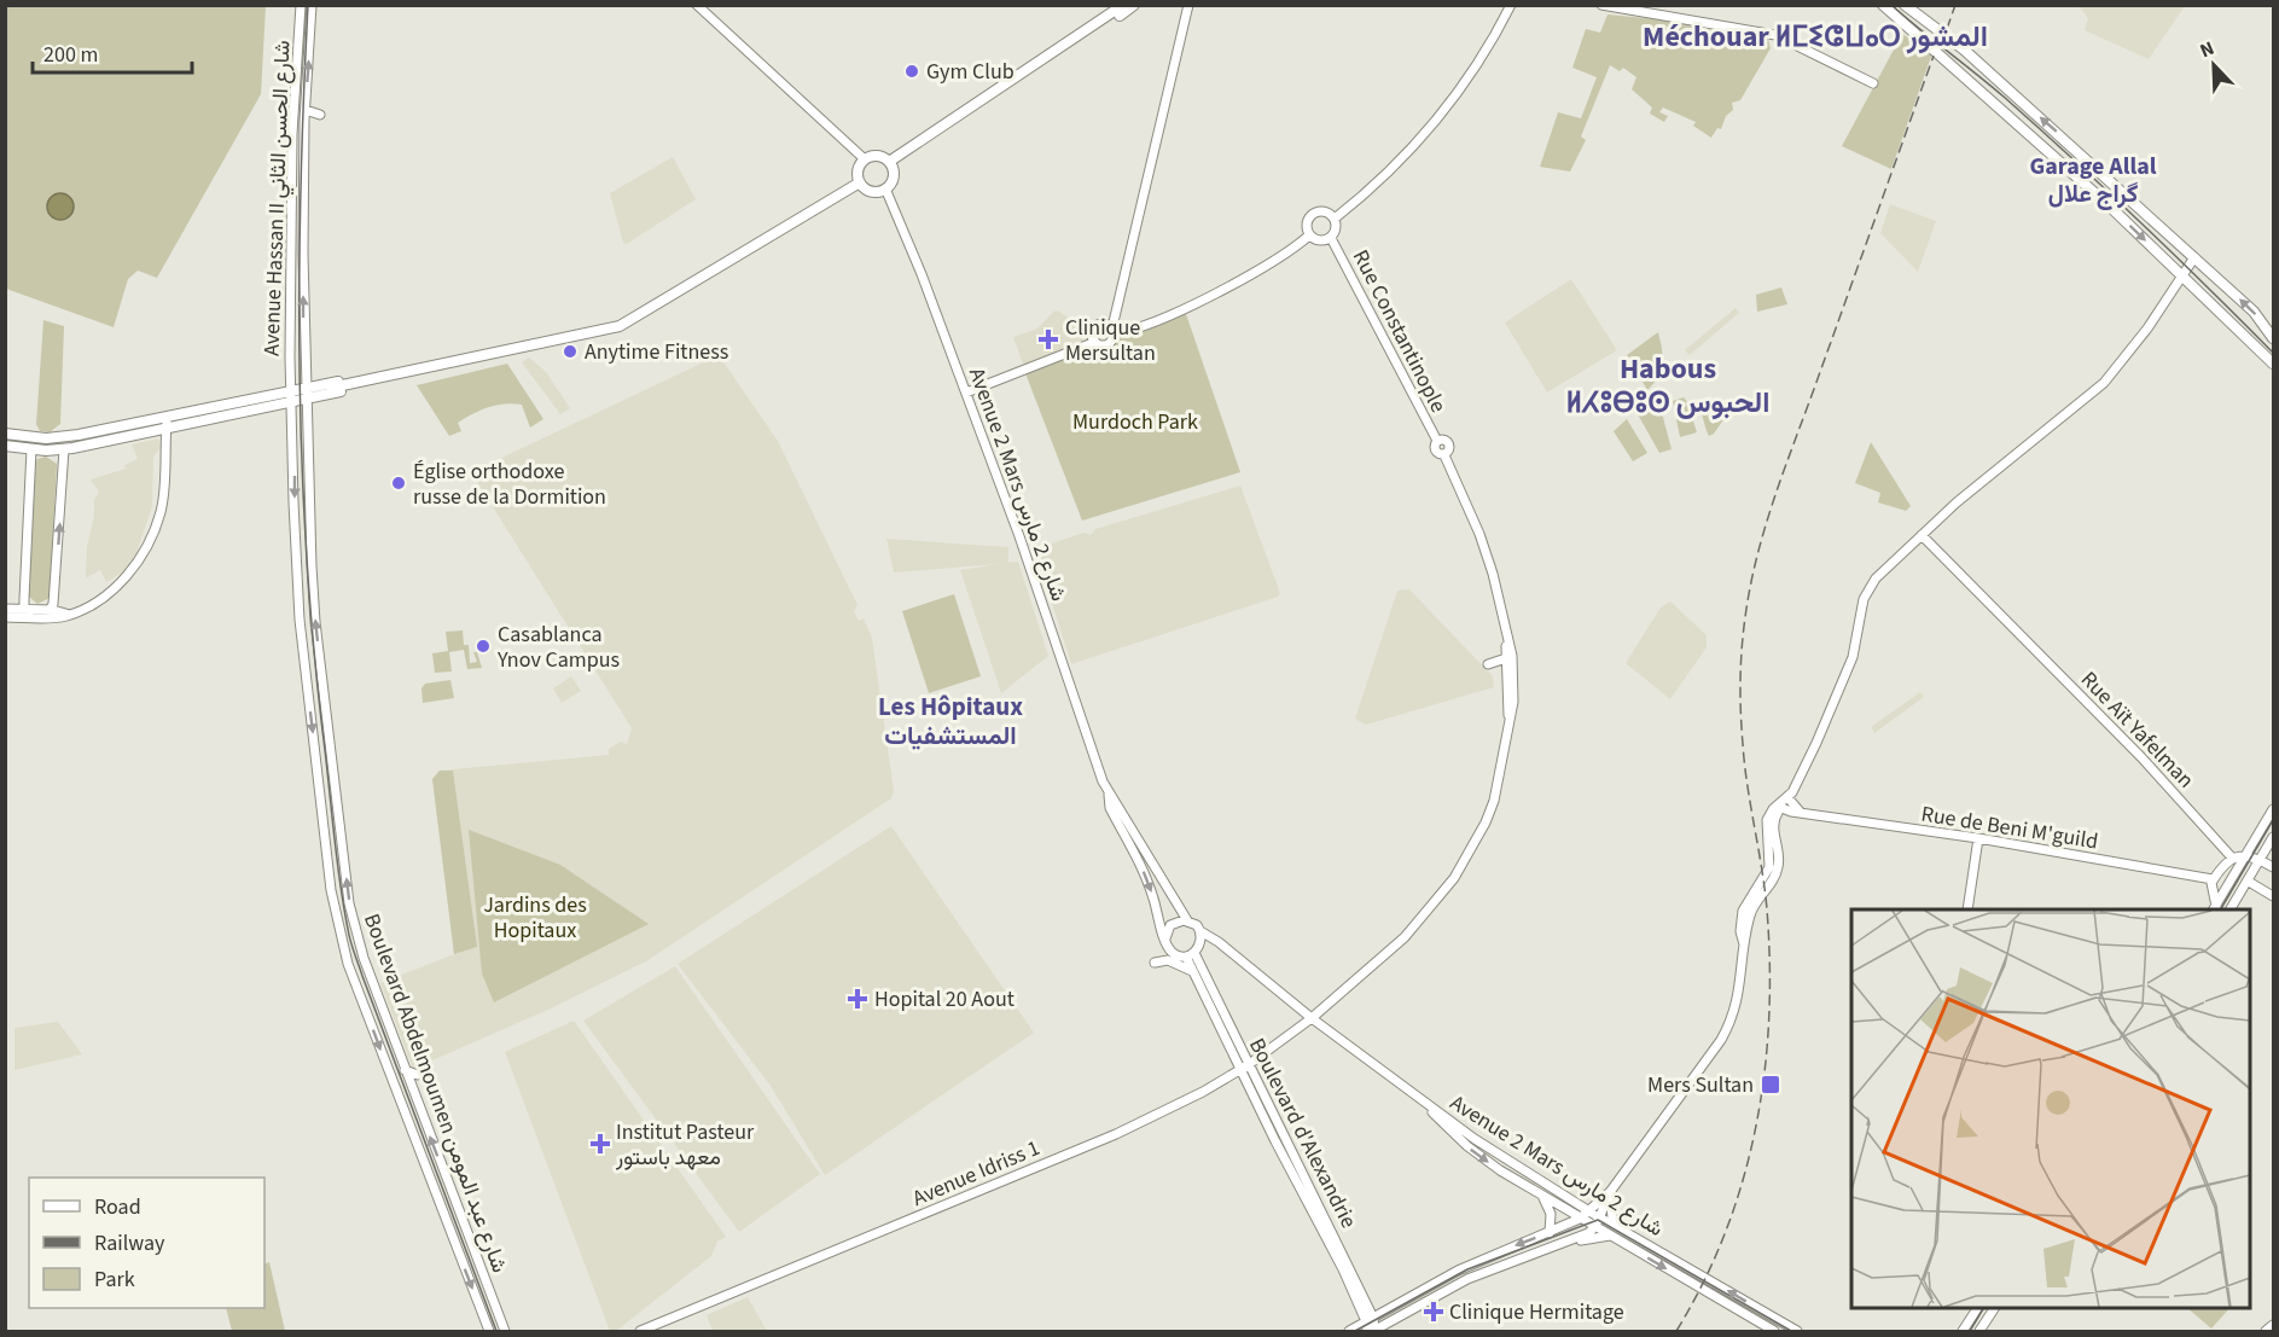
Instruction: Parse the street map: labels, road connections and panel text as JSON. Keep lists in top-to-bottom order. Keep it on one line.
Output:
{"streets":{"street":["Avenue Hassan II شارع الحسن الثاني","Rue Constantinople","Avenue 2 Mars شارع 2 مارس","Rue Aït Yafelman","Rue de Beni M'guild","Boulevard Abdelmoumen شارع عبد المومن","Boulevard d'Alexandrie","Avenue Idriss 1"]},"crossings":[["Avenue Hassan II شارع الحسن الثاني","Boulevard Abdelmoumen شارع عبد المومن"],["Avenue 2 Mars شارع 2 مارس","Boulevard d'Alexandrie"],["Boulevard d'Alexandrie","Avenue Idriss 1"]],"districts":["Méchouar ⵍⵎⵉⵛⵡⴰⵔ المشور","Garage Allal گراج علال","Habous ⵍⵃⵓⴱⵓⵙ الحبوس","Les Hôpitaux المستشفيات"],"parks":["Murdoch Park","Jardins des Hopitaux"],"places":{"other":["Gym Club","Anytime Fitness","Église orthodoxe russe de la Dormition","Casablanca Ynov Campus"],"health":["Clinique Mersultan","Hopital 20 Aout","Institut Pasteur معهد باستور","Clinique Hermitage"],"transit":["Mers Sultan"]},"legend":["Road","Railway","Park"],"scale_bar":"200 m","north":"top left"}
